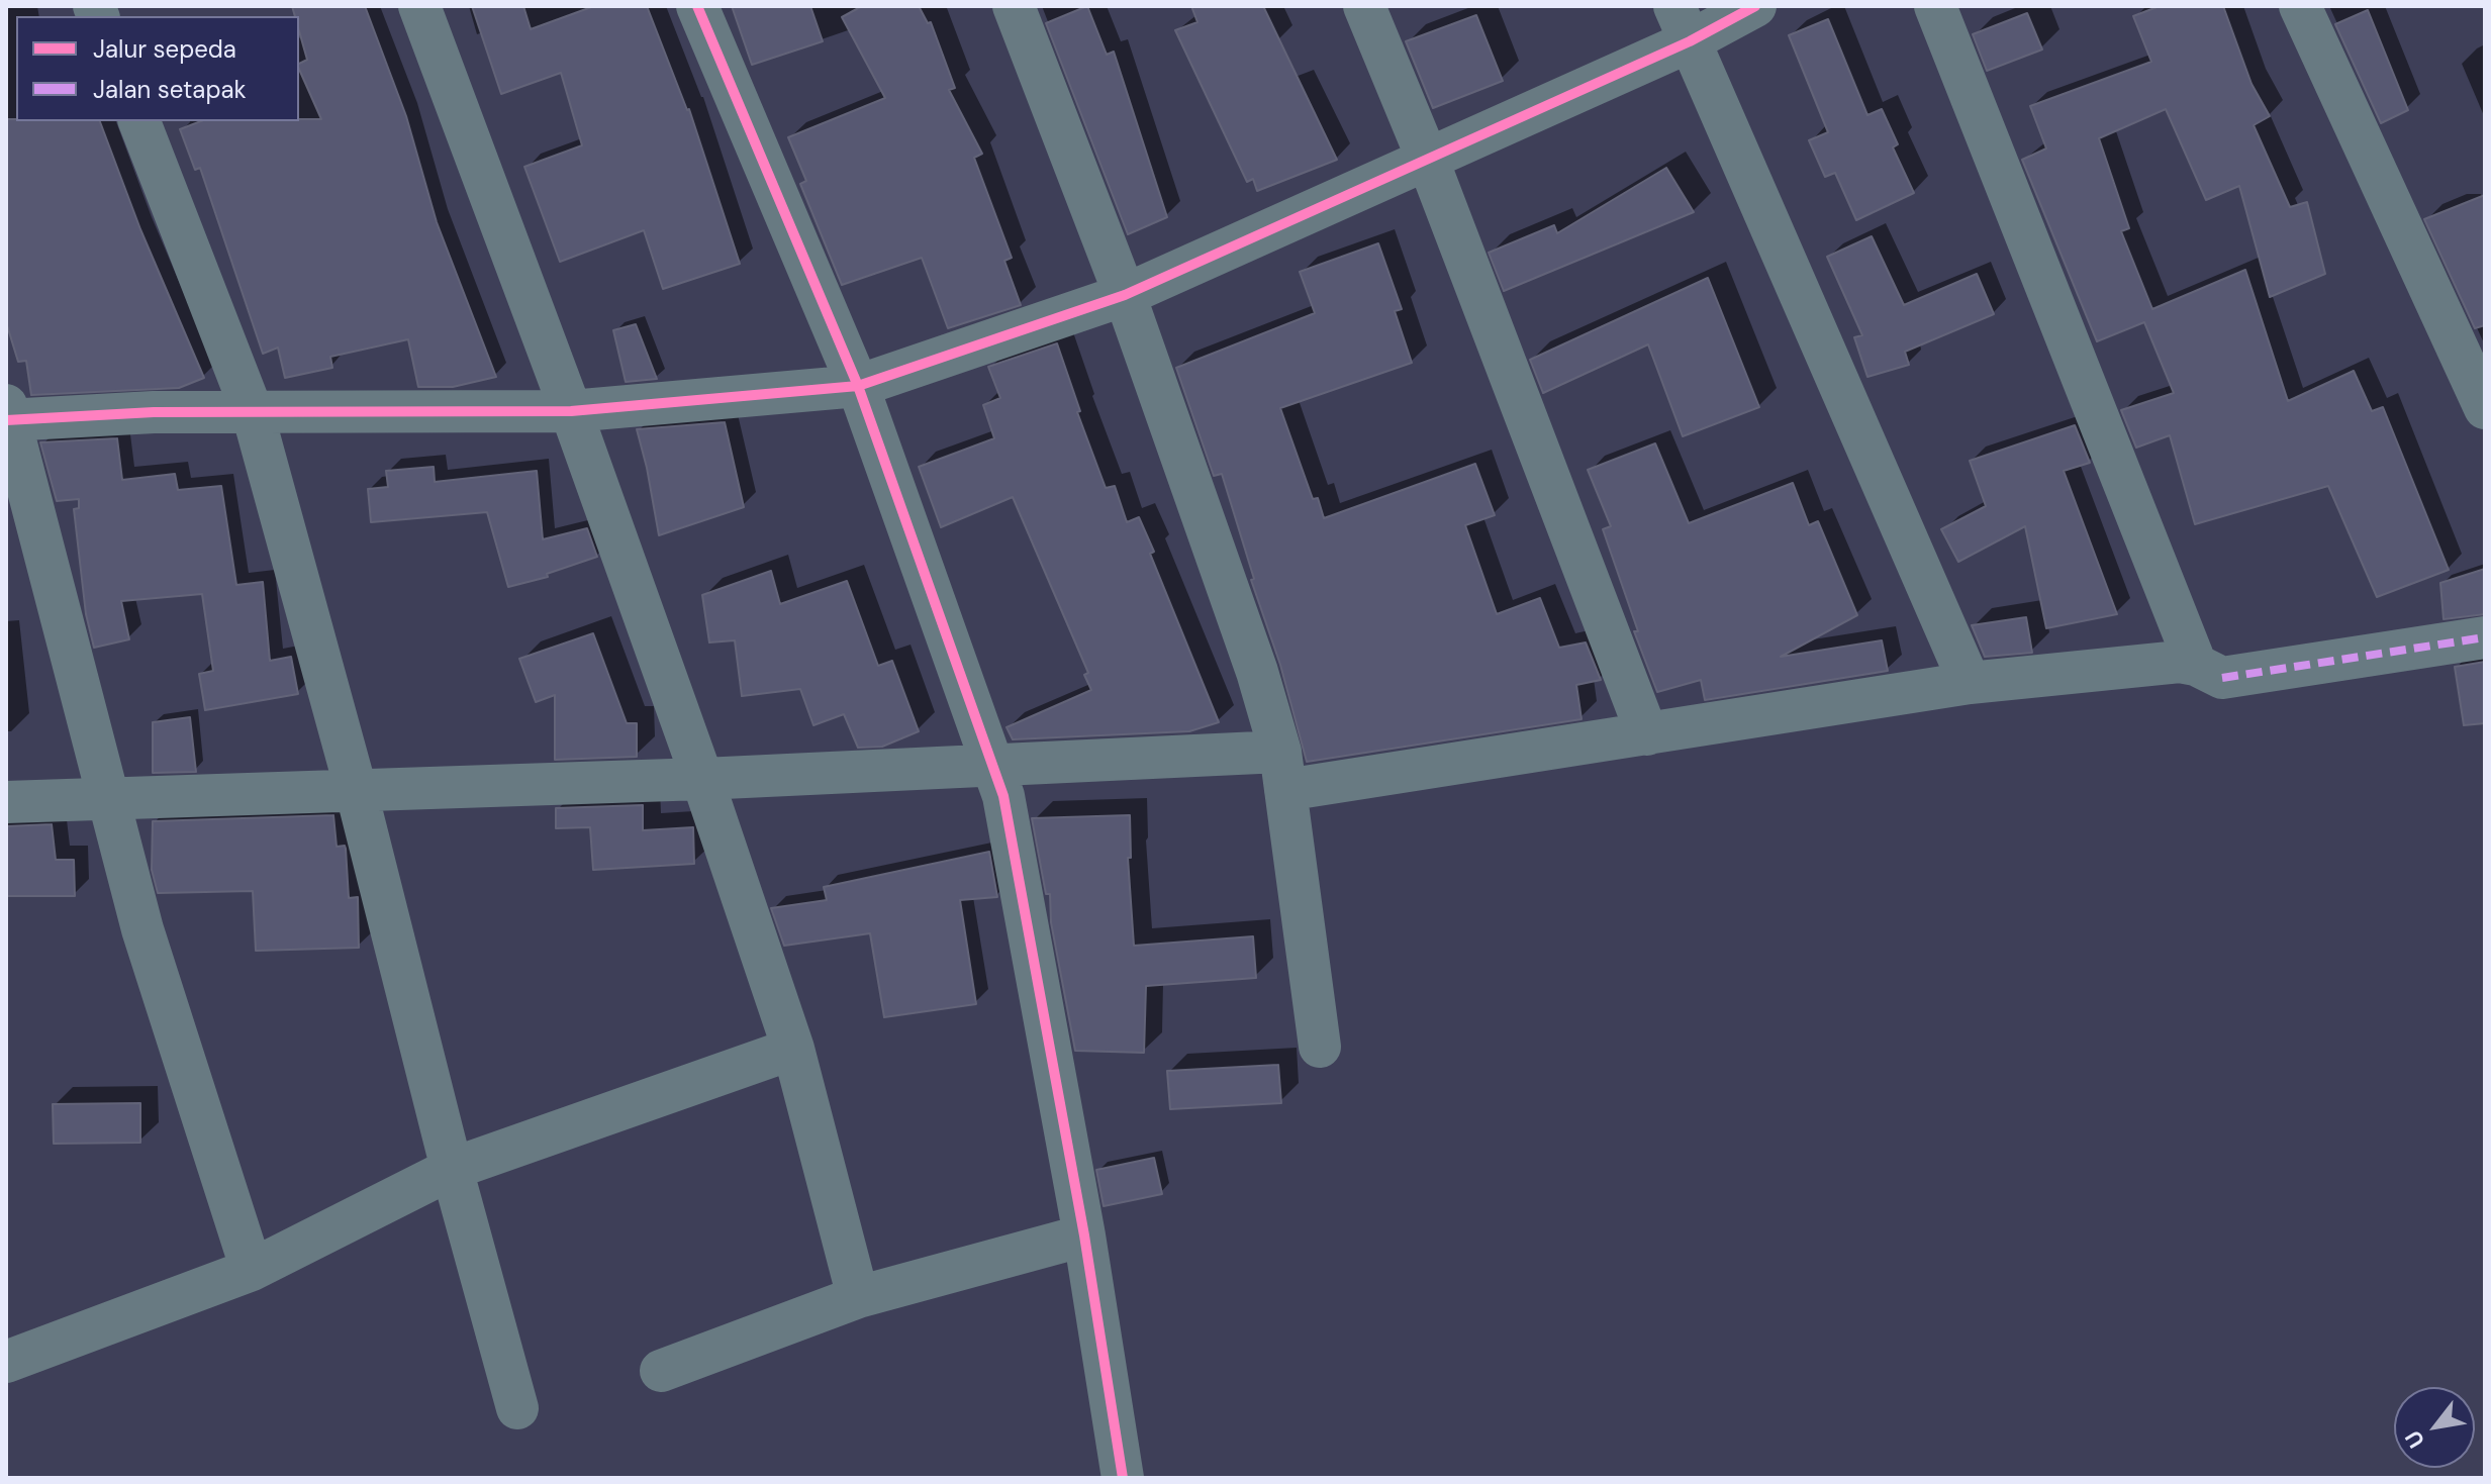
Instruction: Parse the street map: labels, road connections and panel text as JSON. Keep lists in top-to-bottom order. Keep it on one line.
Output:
{"legend":["Jalur sepeda","Jalan setapak"],"north":"bottom left"}
